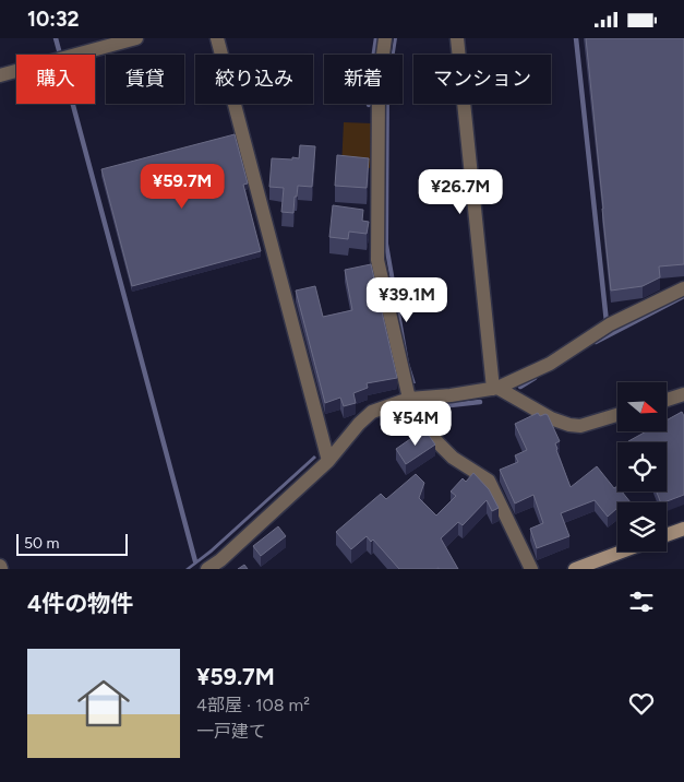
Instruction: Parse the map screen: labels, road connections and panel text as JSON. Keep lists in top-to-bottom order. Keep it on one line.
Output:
{"scale_bar":"50 m","north":"right","page":{"status":"10:32","chip":["購入","賃貸","絞り込み","新着","マンション"],"price":["¥59.7M","¥26.7M","¥39.1M","¥54M"],"scale":"50 m","heading":"4件の物件","list":[{"name":"¥59.7M","note":"4部屋 · 108 m² · 一戸建て"}]}}
